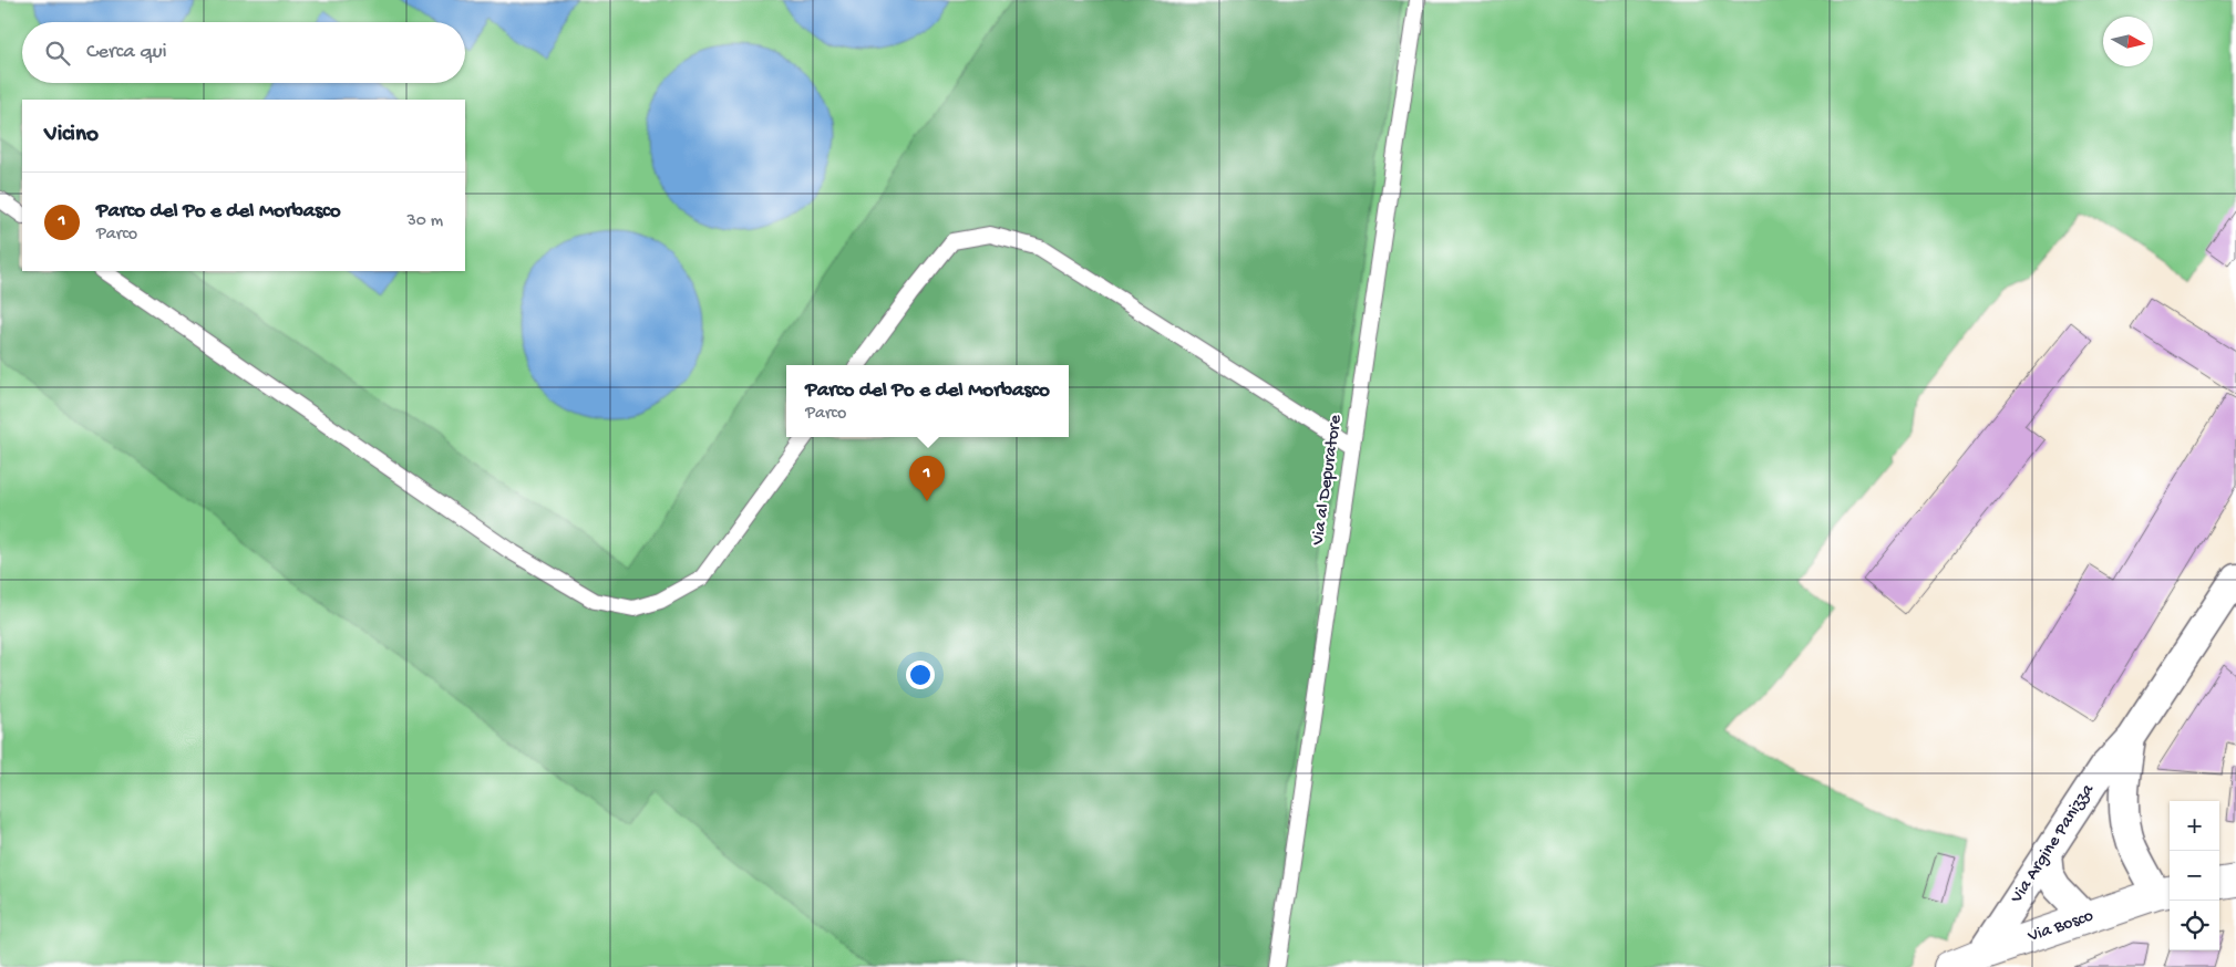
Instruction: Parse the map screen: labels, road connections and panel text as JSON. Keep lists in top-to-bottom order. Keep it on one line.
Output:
{"streets":{"street":["Via Argine Panizza","Via Bosco"],"lane":["Via al Depuratore"]},"crossings":[["Via Argine Panizza","Via Bosco"]],"north":"right","page":{"search":"Cerca qui","heading":"Vicino","list":[{"mark":"1","name":"Parco del Po e del Morbasco","note":"Parco","value":"30 m"}],"popup":["Parco del Po e del Morbasco","Parco"],"pins":"1","map_buttons":["+","−"]}}
